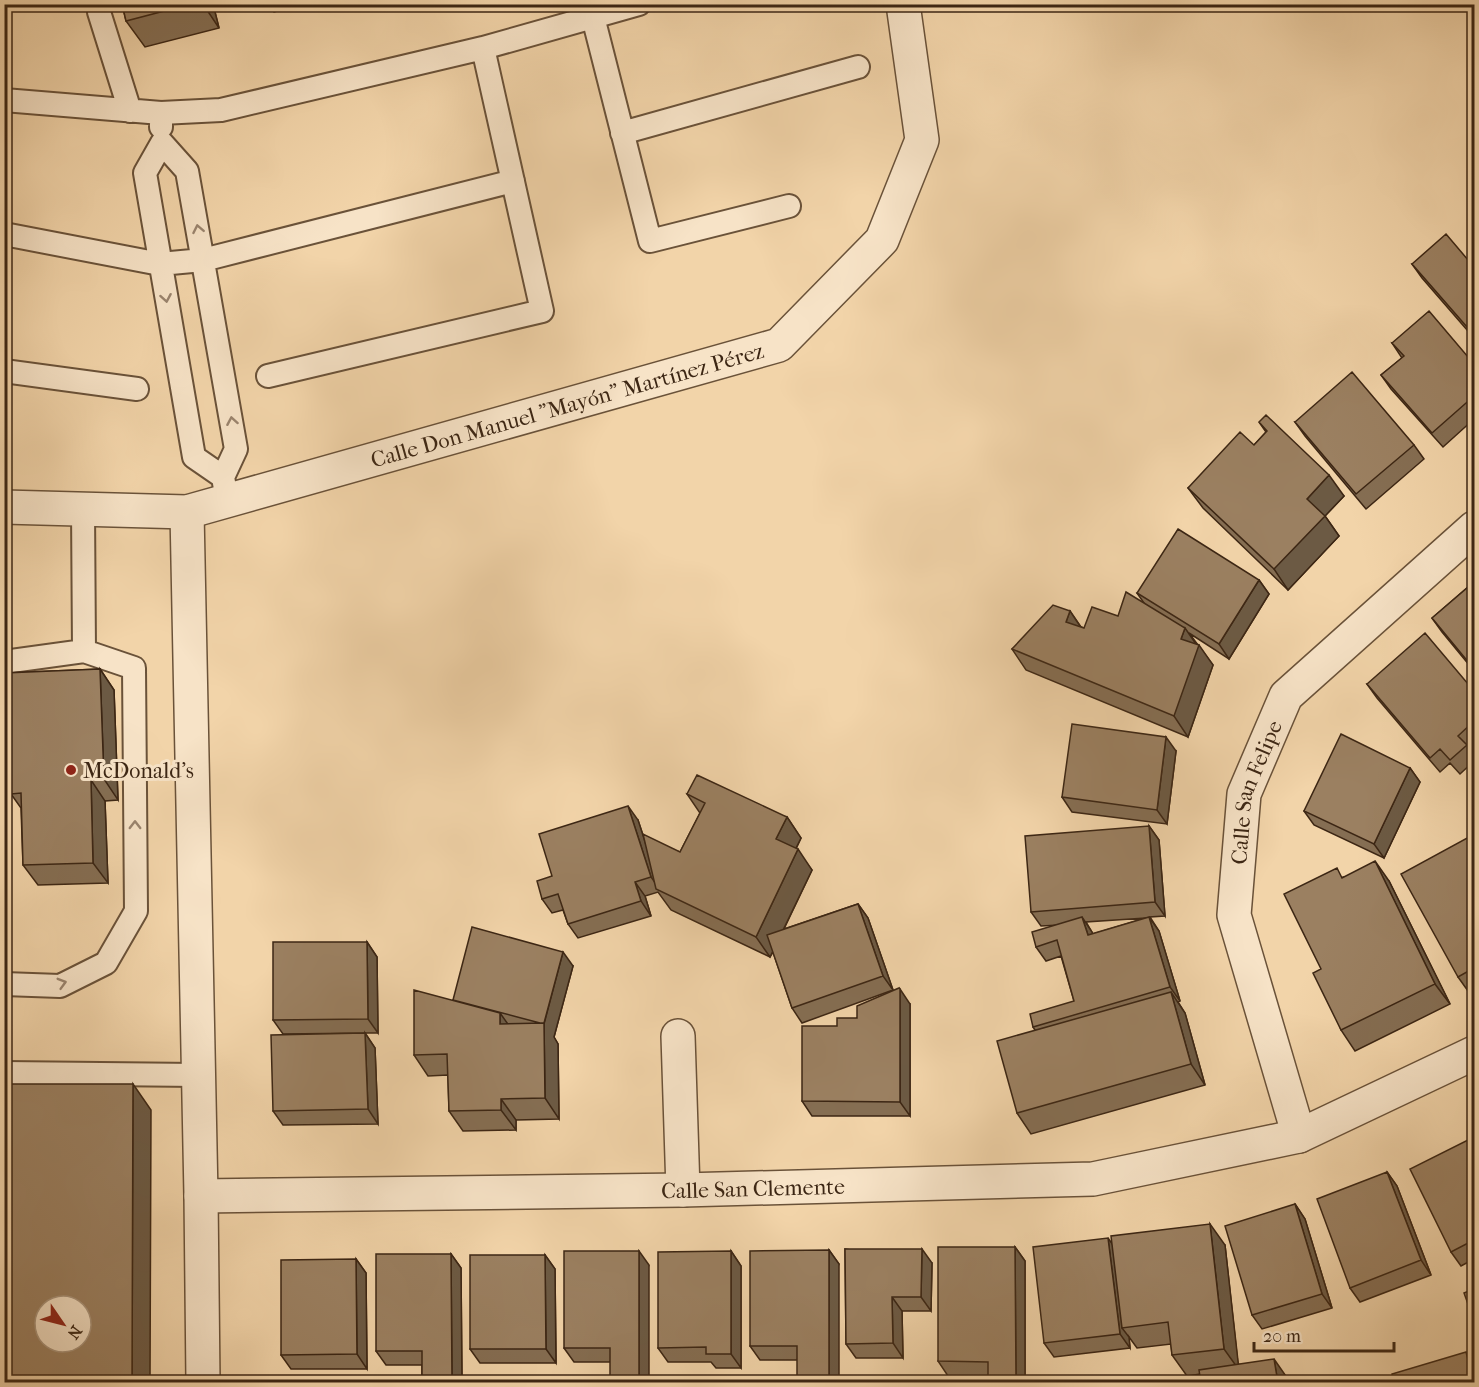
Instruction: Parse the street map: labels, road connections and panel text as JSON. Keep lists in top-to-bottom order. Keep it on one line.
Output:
{"streets":{"street":["Calle Don Manuel \"Mayón\" Martínez Pérez","Calle San Felipe","Calle San Clemente"]},"crossings":[["Calle San Felipe","Calle San Clemente"]],"places":["McDonald's"],"scale_bar":"20 m","north":"bottom right"}
